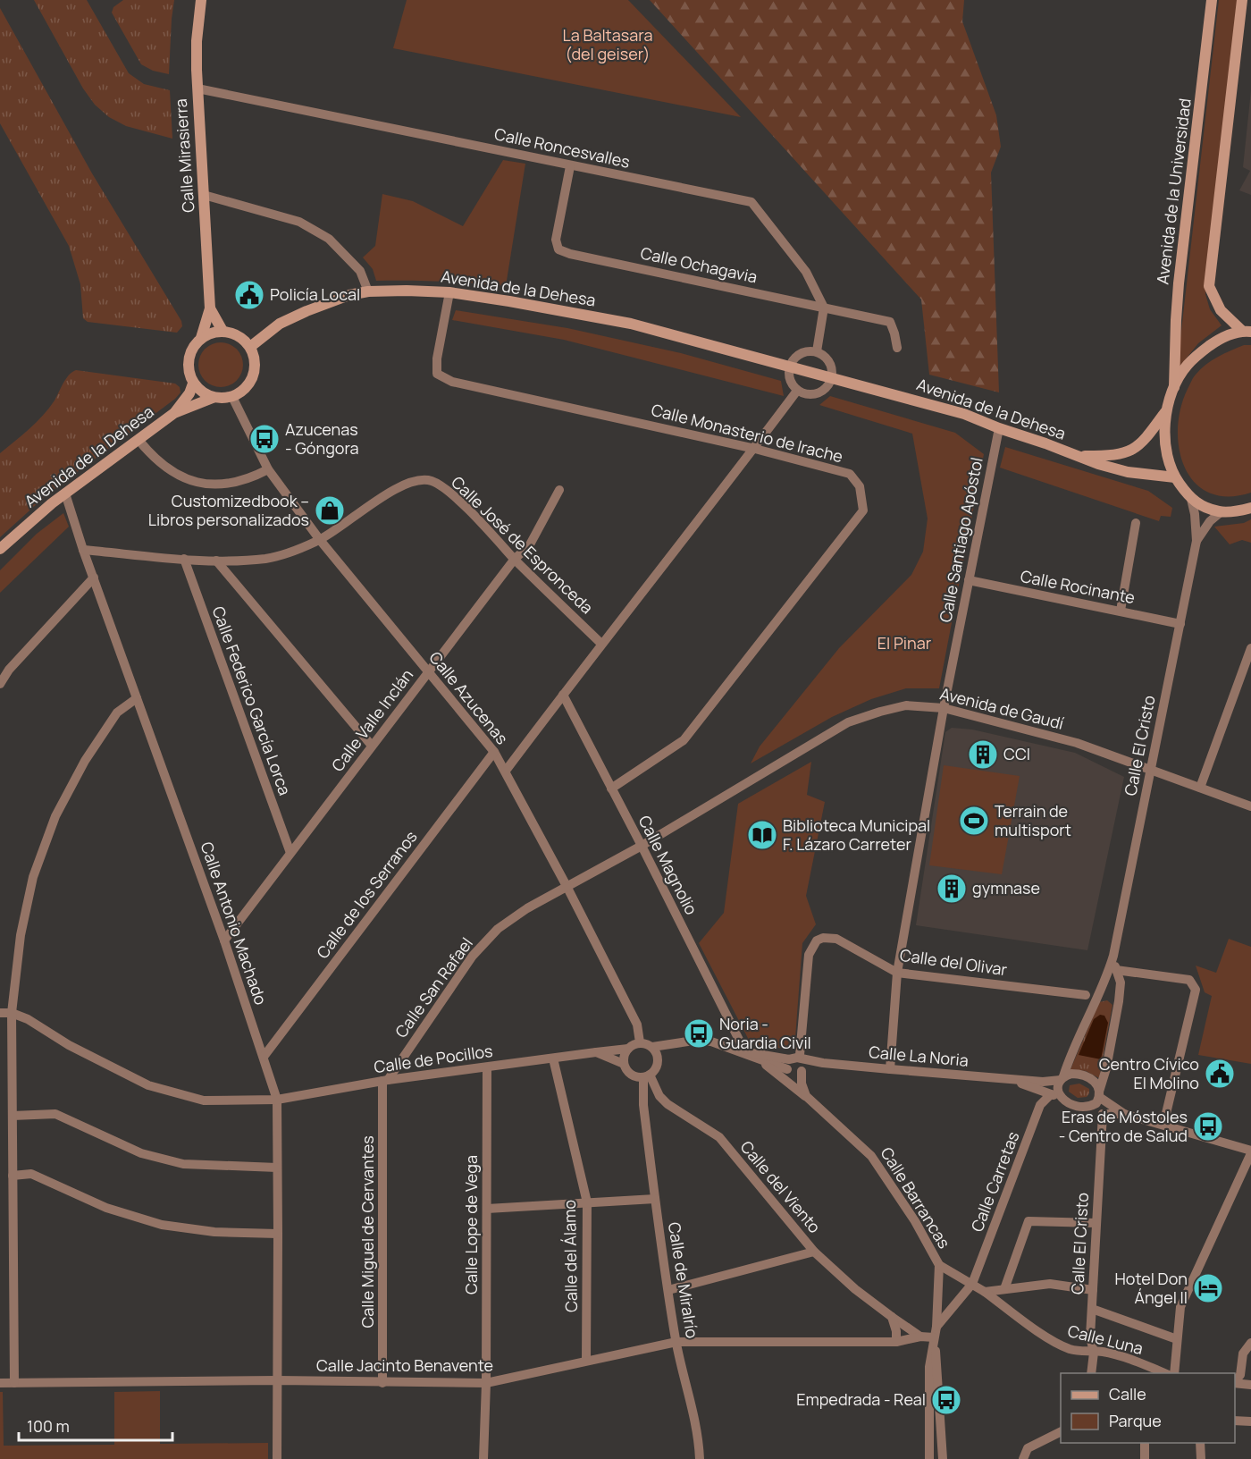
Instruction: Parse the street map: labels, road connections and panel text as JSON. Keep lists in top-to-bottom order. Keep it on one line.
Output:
{"streets":{"street":["Calle Roncesvalles","Calle Mirasierra","Avenida de la Universidad","Calle Ochagavia","Avenida de la Dehesa","Calle Monasterio de Irache","Calle Santiago Apóstol","Calle José de Espronceda","Calle Rocinante","Calle Azucenas","Calle Federico García Lorca","Avenida de Gaudí","Calle Valle Inclán","Calle El Cristo","Calle Magnolio","Calle de los Serranos","Calle Antonio Machado","Calle del Olivar","Calle San Rafael","Calle La Noria","Calle de Pocillos","Calle Carretas","Calle del Viento","Calle Barrancas","Calle Lope de Vega","Calle Miguel de Cervantes","Calle del Álamo","Calle de Miralrío","Calle Luna","Calle Jacinto Benavente"]},"crossings":[["Calle Roncesvalles","Calle Mirasierra"],["Calle Roncesvalles","Calle Ochagavia"],["Calle Mirasierra","Avenida de la Dehesa"],["Calle Mirasierra","Calle Azucenas"],["Avenida de la Dehesa","Calle Monasterio de Irache"],["Avenida de la Dehesa","Calle Santiago Apóstol"],["Avenida de la Dehesa","Calle Azucenas"],["Avenida de la Dehesa","Calle Antonio Machado"],["Calle Monasterio de Irache","Calle Magnolio"],["Calle Santiago Apóstol","Calle Rocinante"],["Calle Santiago Apóstol","Avenida de Gaudí"],["Calle Santiago Apóstol","Calle del Olivar"],["Calle Santiago Apóstol","Calle La Noria"],["Calle José de Espronceda","Calle Azucenas"],["Calle José de Espronceda","Calle Federico García Lorca"],["Calle José de Espronceda","Calle Valle Inclán"],["Calle José de Espronceda","Calle Antonio Machado"],["Calle Rocinante","Calle El Cristo"],["Calle Azucenas","Avenida de Gaudí"],["Calle Azucenas","Calle Valle Inclán"],["Calle Azucenas","Calle de los Serranos"],["Calle Azucenas","Calle San Rafael"],["Calle Azucenas","Calle de Pocillos"],["Calle Azucenas","Calle del Viento"],["Calle Azucenas","Calle de Miralrío"],["Calle Federico García Lorca","Calle Valle Inclán"],["Avenida de Gaudí","Calle El Cristo"],["Avenida de Gaudí","Calle Magnolio"],["Avenida de Gaudí","Calle San Rafael"],["Calle Valle Inclán","Calle Antonio Machado"],["Calle El Cristo","Calle del Olivar"],["Calle El Cristo","Calle La Noria"],["Calle El Cristo","Calle Luna"],["Calle de los Serranos","Calle Antonio Machado"],["Calle Antonio Machado","Calle de Pocillos"],["Calle Antonio Machado","Calle Jacinto Benavente"],["Calle del Olivar","Calle La Noria"],["Calle del Olivar","Calle Barrancas"],["Calle San Rafael","Calle de Pocillos"],["Calle San Rafael","Calle Miguel de Cervantes"],["Calle La Noria","Calle Carretas"],["Calle La Noria","Calle Barrancas"],["Calle de Pocillos","Calle del Viento"],["Calle de Pocillos","Calle Lope de Vega"],["Calle de Pocillos","Calle Miguel de Cervantes"],["Calle de Pocillos","Calle del Álamo"],["Calle de Pocillos","Calle de Miralrío"],["Calle Carretas","Calle Barrancas"],["Calle Carretas","Calle Luna"],["Calle del Viento","Calle de Miralrío"],["Calle del Viento","Calle Jacinto Benavente"],["Calle Barrancas","Calle Luna"],["Calle Barrancas","Calle Jacinto Benavente"],["Calle Lope de Vega","Calle Jacinto Benavente"],["Calle Miguel de Cervantes","Calle Jacinto Benavente"],["Calle del Álamo","Calle Jacinto Benavente"],["Calle de Miralrío","Calle Jacinto Benavente"]],"parks":["La Baltasara (del geiser)","El Pinar"],"places":{"public building":["Policía Local","Centro Cívico El Molino"],"bus stop":["Azucenas - Góngora","Noria - Guardia Civil","Eras de Móstoles - Centro de Salud","Empedrada - Real"],"shop":["Customizedbook – Libros personalizados"],"building":["CCI","gymnase"],"sports":["Terrain de multisport"],"library":["Biblioteca Municipal F. Lázaro Carreter"],"hotel":["Hotel Don Ángel II"]},"legend":["Calle","Parque"],"scale_bar":"100 m"}
